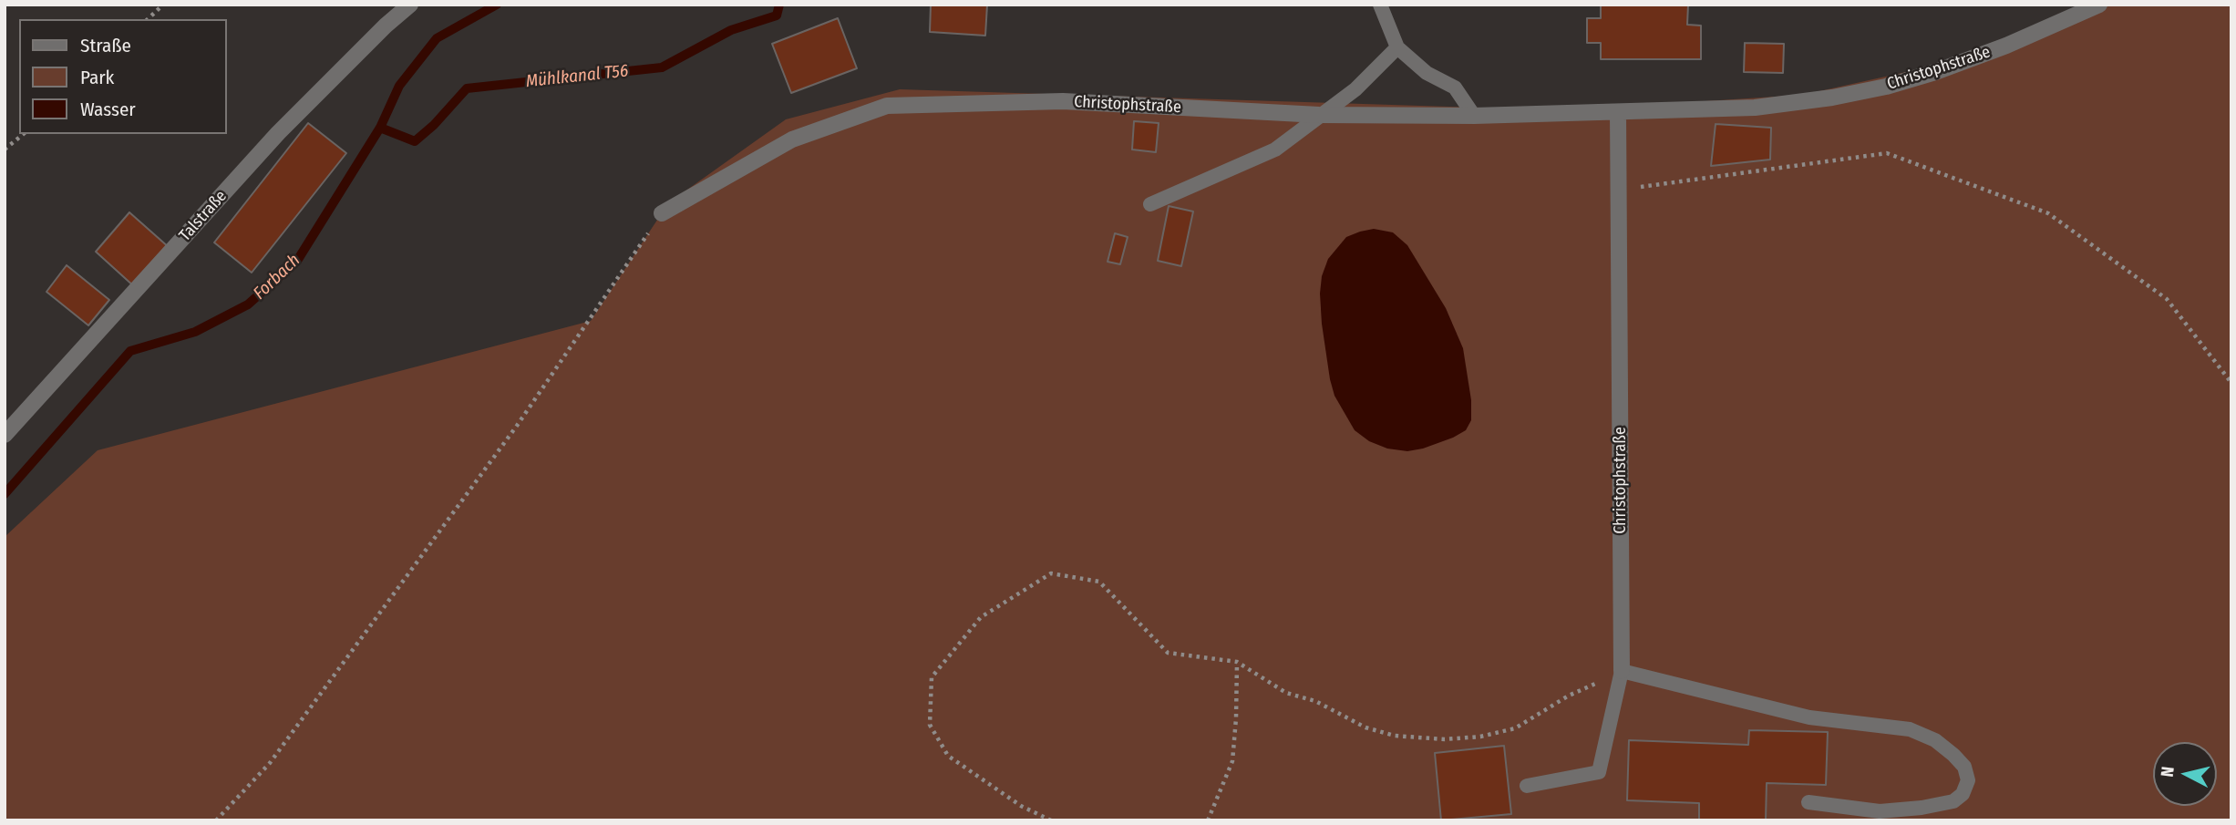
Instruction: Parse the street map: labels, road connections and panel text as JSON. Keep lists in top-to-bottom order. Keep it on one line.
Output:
{"streets":{"street":["Christophstraße","Talstraße"]},"water":["Mühlkanal T56","Forbach"],"legend":["Straße","Park","Wasser"],"north":"left"}
